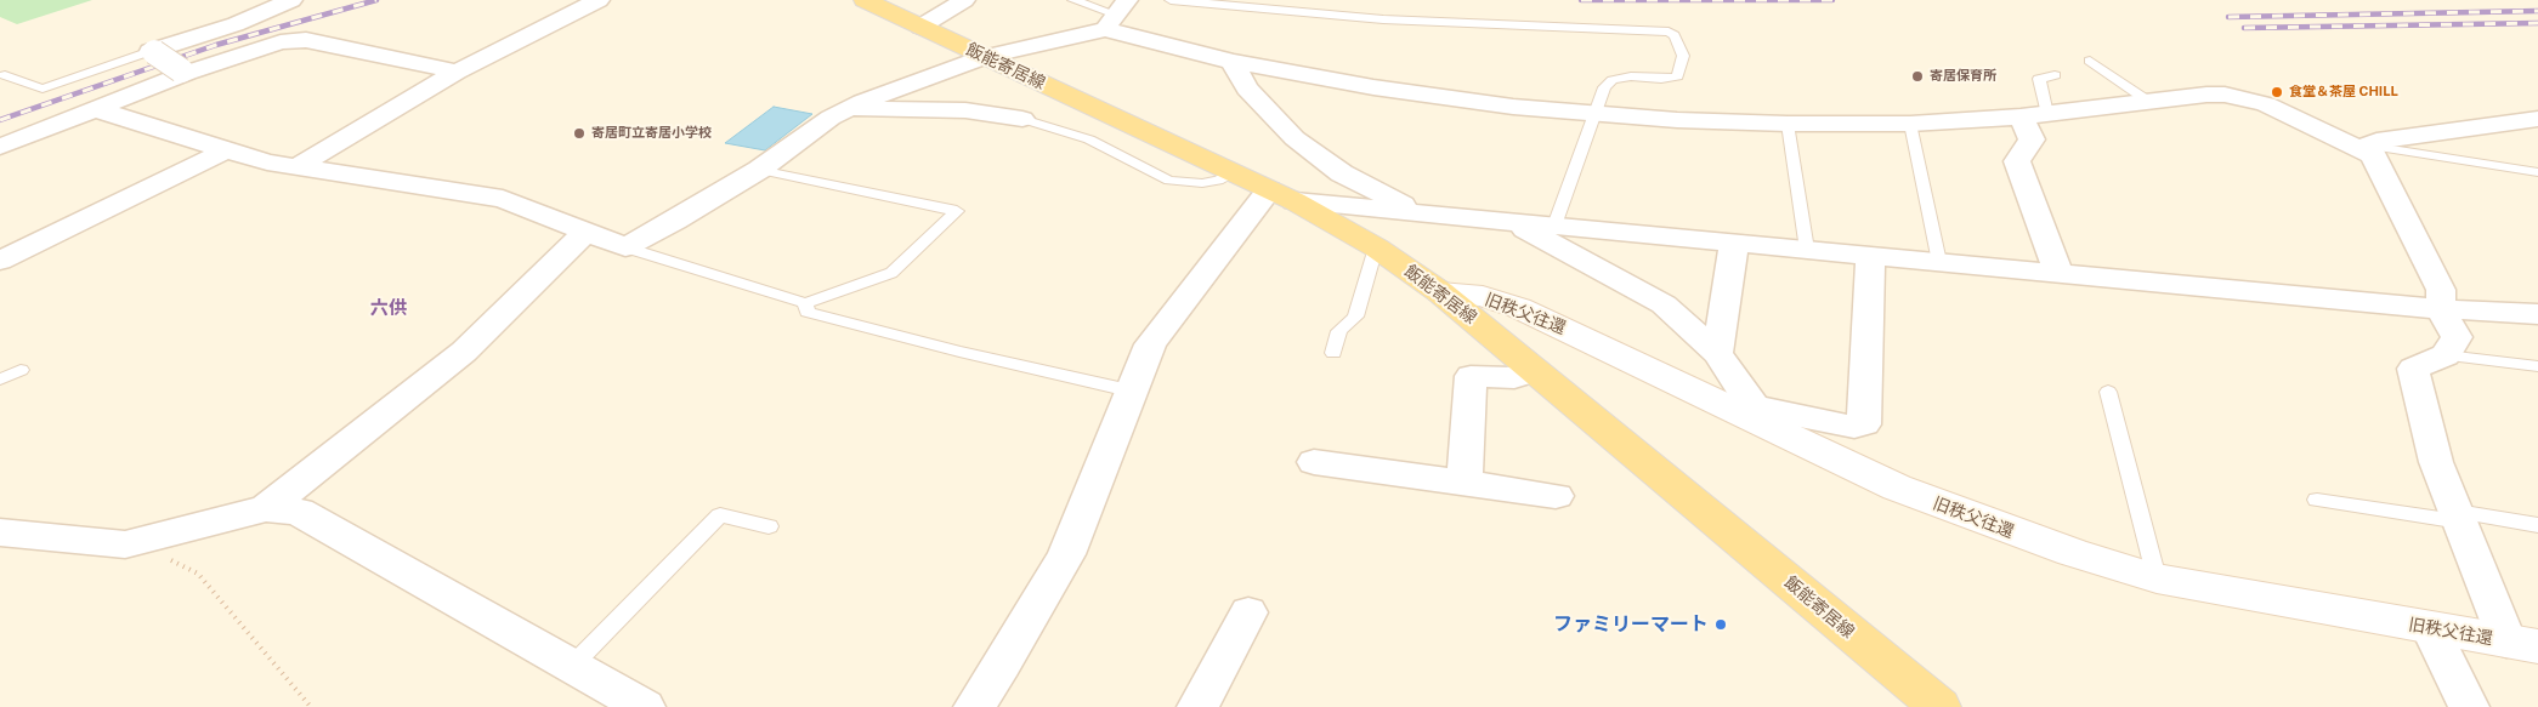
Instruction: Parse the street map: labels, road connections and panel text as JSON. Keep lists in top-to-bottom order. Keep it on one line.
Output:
{"streets":{"main road":["飯能寄居線"],"street":["旧秩父往還"]},"crossings":[["飯能寄居線","旧秩父往還"]],"districts":["六供"],"places":["寄居保育所","食堂＆茶屋 CHILL","寄居町立寄居小学校","ファミリーマート"]}
